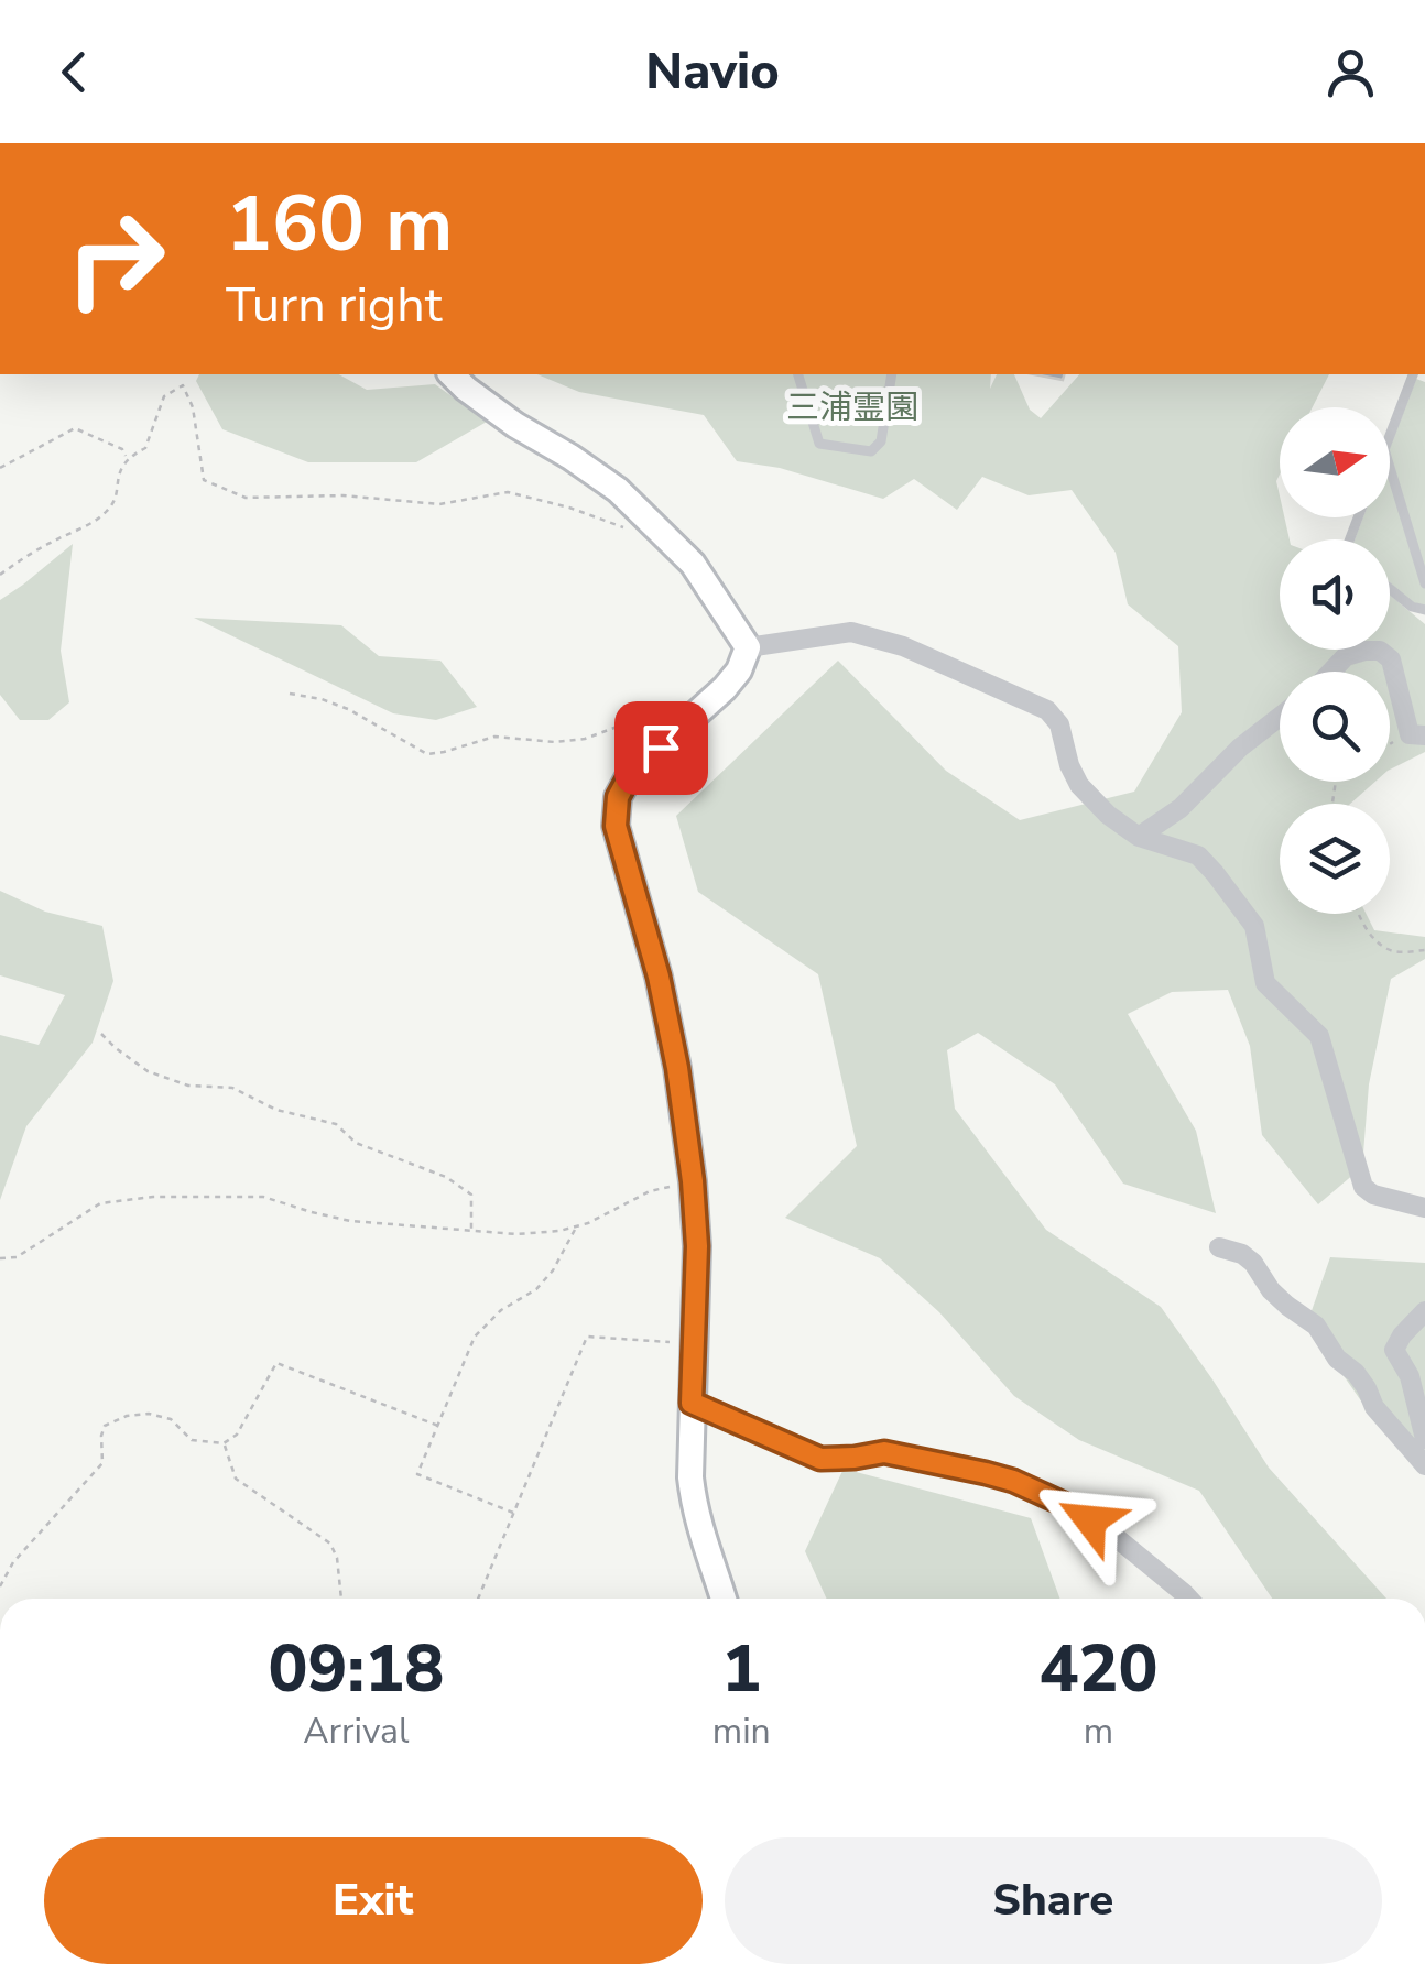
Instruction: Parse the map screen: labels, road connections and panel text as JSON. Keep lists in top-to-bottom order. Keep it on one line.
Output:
{"parks":["三浦霊園"],"north":"right","page":{"header":"Navio","turn":["160 m","Turn right"],"eta":["09:18","Arrival","1","min","420","m"],"buttons":["Exit","Share"]}}
